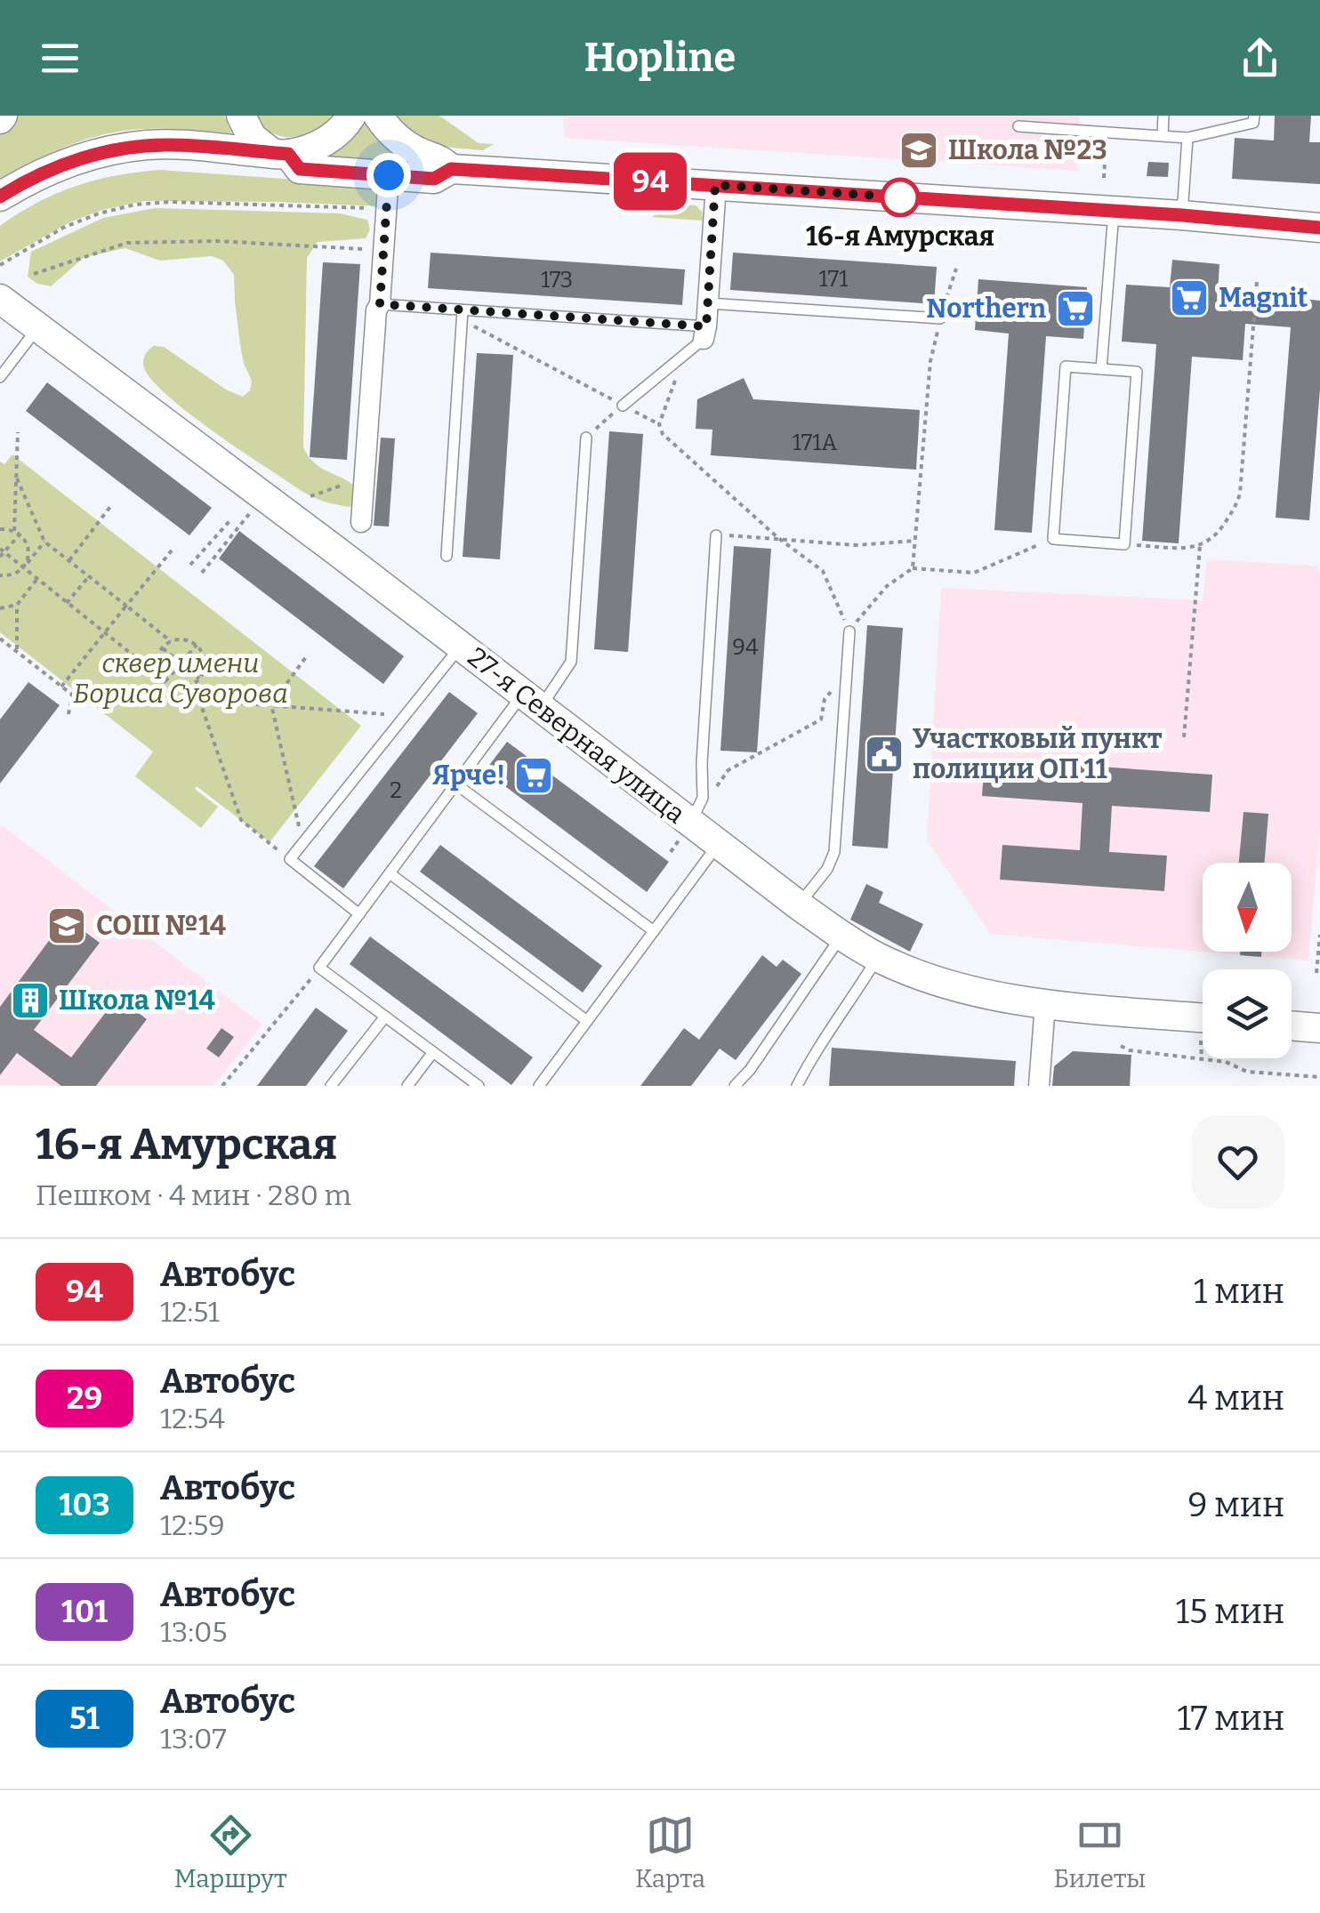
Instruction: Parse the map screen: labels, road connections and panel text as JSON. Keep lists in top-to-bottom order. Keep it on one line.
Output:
{"streets":{"main road":["27-я Северная улица"]},"parks":["сквер имени Бориса Суворова"],"places":{"school or university":["Школа №23","СОШ №14"],"other":["16-я Амурская"],"supermarket":["Magnit","Northern","Ярче!"],"public building":["Участковый пункт полиции ОП 11"],"building":["Школа №14"]},"lines":["bus line 94"],"house_numbers":["171","173","171А","94","2"],"north":"bottom","page":{"header":"Hopline","on_map":"94","heading":["16-я Амурская","Пешком · 4 мин · 280 m"],"list":[{"mark":"94","name":"Автобус","note":"12:51","value":"1 мин"},{"mark":"29","name":"Автобус","note":"12:54","value":"4 мин"},{"mark":"103","name":"Автобус","note":"12:59","value":"9 мин"},{"mark":"101","name":"Автобус","note":"13:05","value":"15 мин"},{"mark":"51","name":"Автобус","note":"13:07","value":"17 мин"}],"tabs":["Маршрут","Карта","Билеты"]}}
